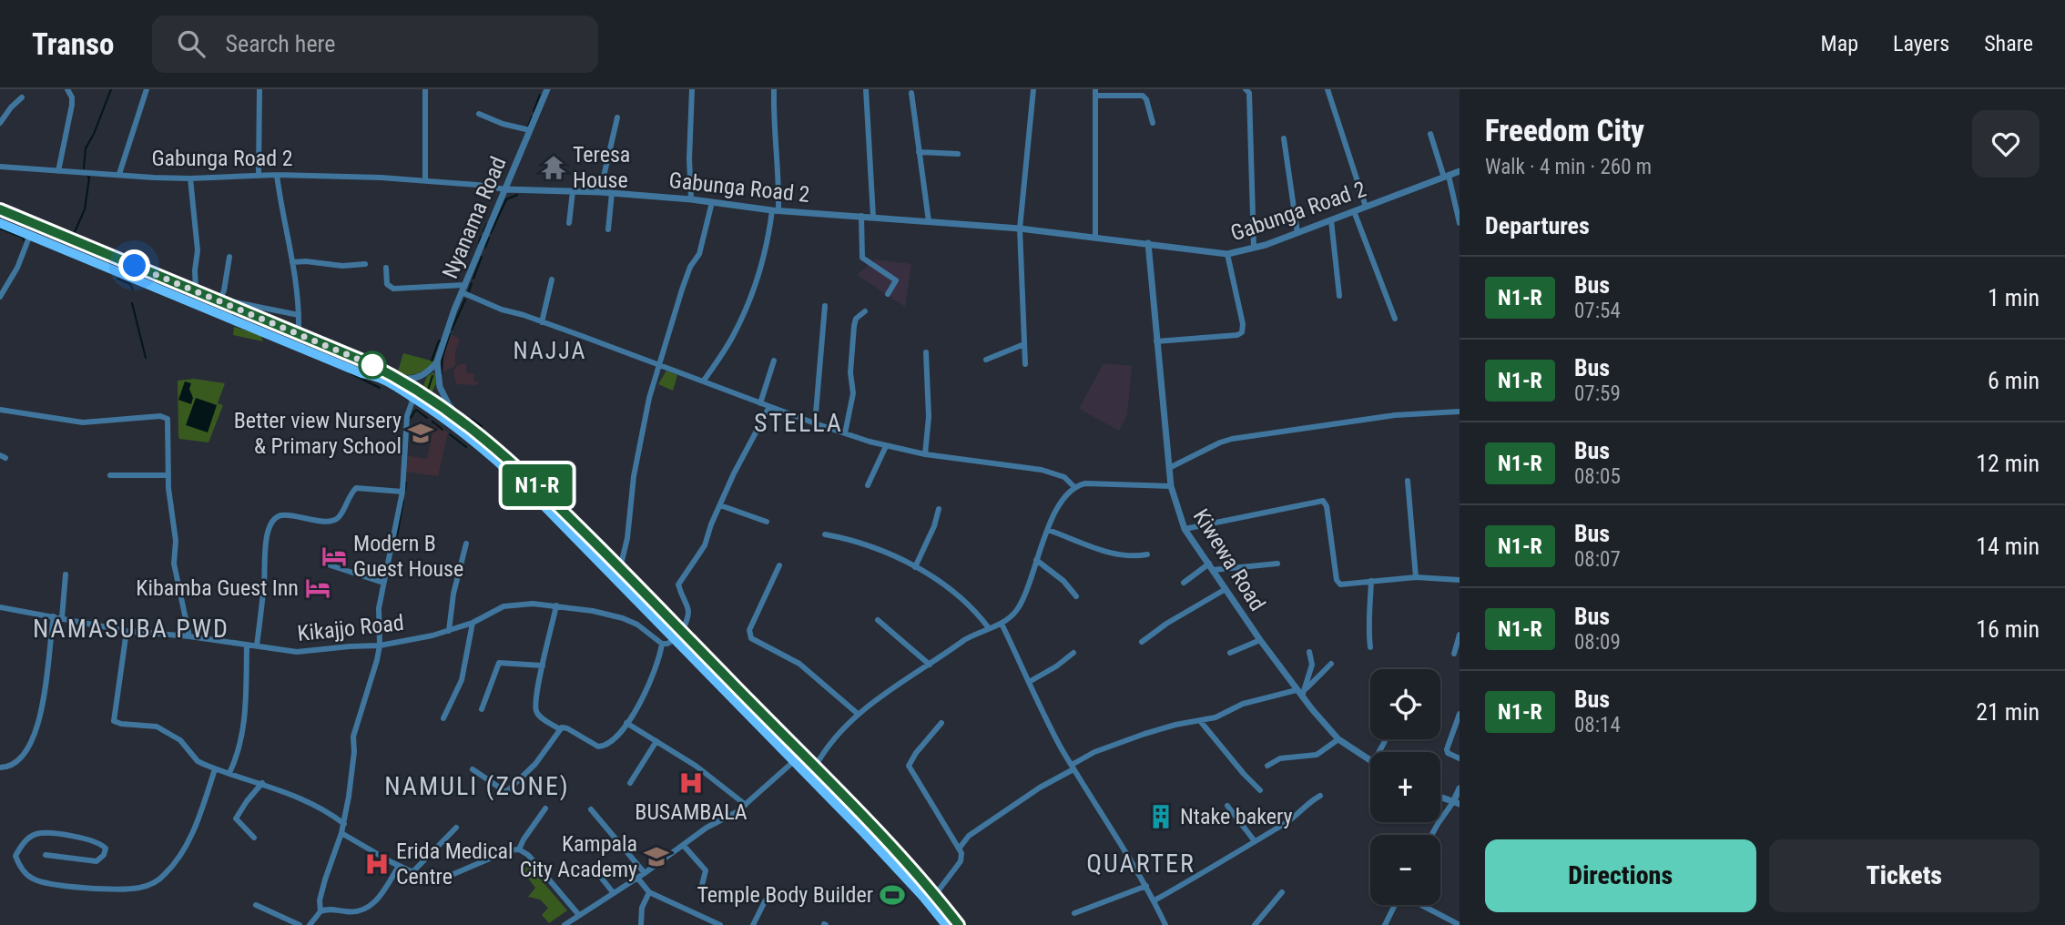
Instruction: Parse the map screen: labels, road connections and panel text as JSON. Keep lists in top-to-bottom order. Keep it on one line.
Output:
{"streets":{"street":["Gabunga Road 2","Nyanama Road","Kiwewa Road","Kikajjo Road"]},"crossings":[["Gabunga Road 2","Nyanama Road"],["Gabunga Road 2","Kiwewa Road"]],"districts":["NAJJA","STELLA","NAMASUBA PWD","NAMULI (ZONE)","QUARTER"],"places":{"temple":["Teresa House"],"school or university":["Better view Nursery & Primary School","Kampala City Academy"],"hotel":["Modern B Guest House","Kibamba Guest Inn"],"hospital":["BUSAMBALA","Erida Medical Centre"],"building":["Ntake bakery"],"sports":["Temple Body Builder"]},"lines":["bus line N1-R"],"page":{"header":"Transo","search":"Search here","nav":["Map","Layers","Share"],"on_map":"N1-R","heading":[["Freedom City","Walk · 4 min · 260 m"],"Departures"],"list":[{"mark":"N1-R","name":"Bus","note":"07:54","value":"1 min"},{"mark":"N1-R","name":"Bus","note":"07:59","value":"6 min"},{"mark":"N1-R","name":"Bus","note":"08:05","value":"12 min"},{"mark":"N1-R","name":"Bus","note":"08:07","value":"14 min"},{"mark":"N1-R","name":"Bus","note":"08:09","value":"16 min"},{"mark":"N1-R","name":"Bus","note":"08:14","value":"21 min"}],"map_buttons":["+","−"],"buttons":["Directions","Tickets"]}}
